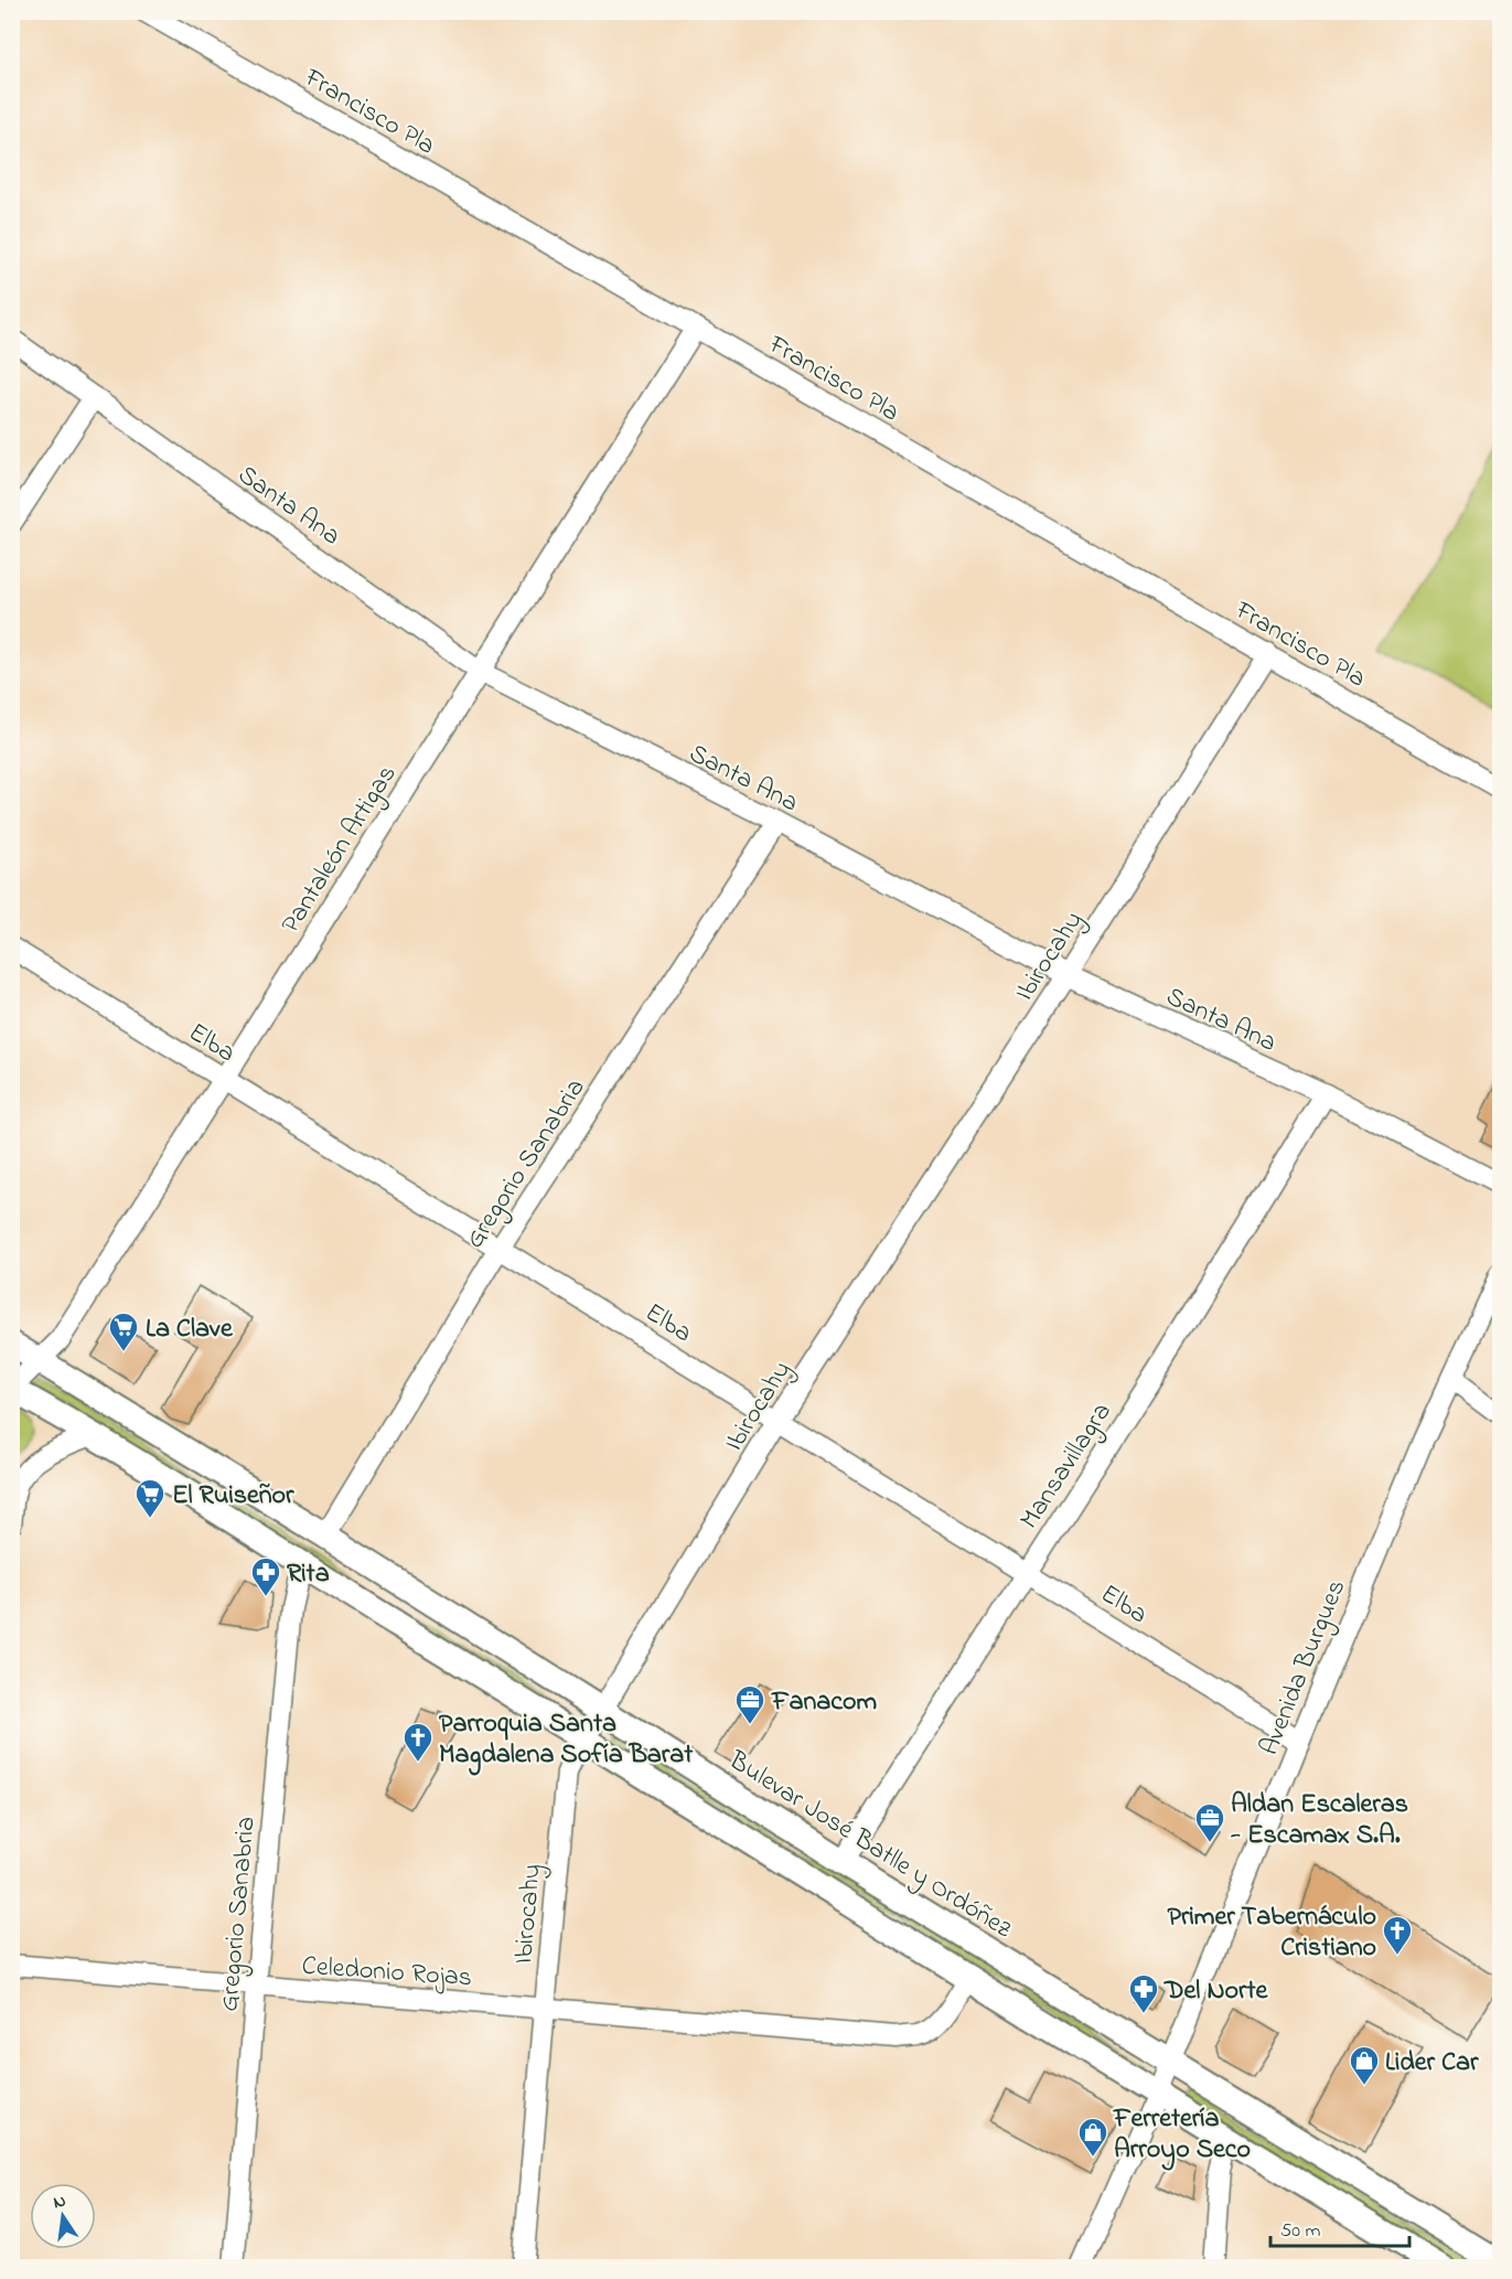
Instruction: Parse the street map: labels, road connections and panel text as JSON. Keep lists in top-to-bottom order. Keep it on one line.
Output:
{"streets":{"main road":["Bulevar José Batlle y Ordóñez"],"street":["Francisco Pla","Santa Ana","Pantaleón Artigas","Ibirocahy","Elba","Gregorio Sanabria","Mansavillagra","Avenida Burgues","Celedonio Rojas"]},"crossings":[["Francisco Pla","Pantaleón Artigas"],["Francisco Pla","Ibirocahy"],["Santa Ana","Pantaleón Artigas"],["Santa Ana","Ibirocahy"],["Santa Ana","Gregorio Sanabria"],["Santa Ana","Mansavillagra"],["Pantaleón Artigas","Elba"],["Pantaleón Artigas","Bulevar José Batlle y Ordóñez"],["Ibirocahy","Elba"],["Ibirocahy","Bulevar José Batlle y Ordóñez"],["Ibirocahy","Celedonio Rojas"],["Elba","Gregorio Sanabria"],["Elba","Mansavillagra"],["Elba","Avenida Burgues"],["Gregorio Sanabria","Bulevar José Batlle y Ordóñez"],["Gregorio Sanabria","Celedonio Rojas"],["Mansavillagra","Bulevar José Batlle y Ordóñez"],["Avenida Burgues","Bulevar José Batlle y Ordóñez"]],"places":{"supermarket":["La Clave","El Ruiseñor"],"pharmacy":["Rita","Del Norte"],"office":["Fanacom","Aldan Escaleras - Escamax S.A."],"church":["Parroquia Santa Magdalena Sofía Barat","Primer Tabernáculo Cristiano"],"shop":["Lider Car","Ferretería Arroyo Seco"]},"scale_bar":"50 m","north":"top"}
